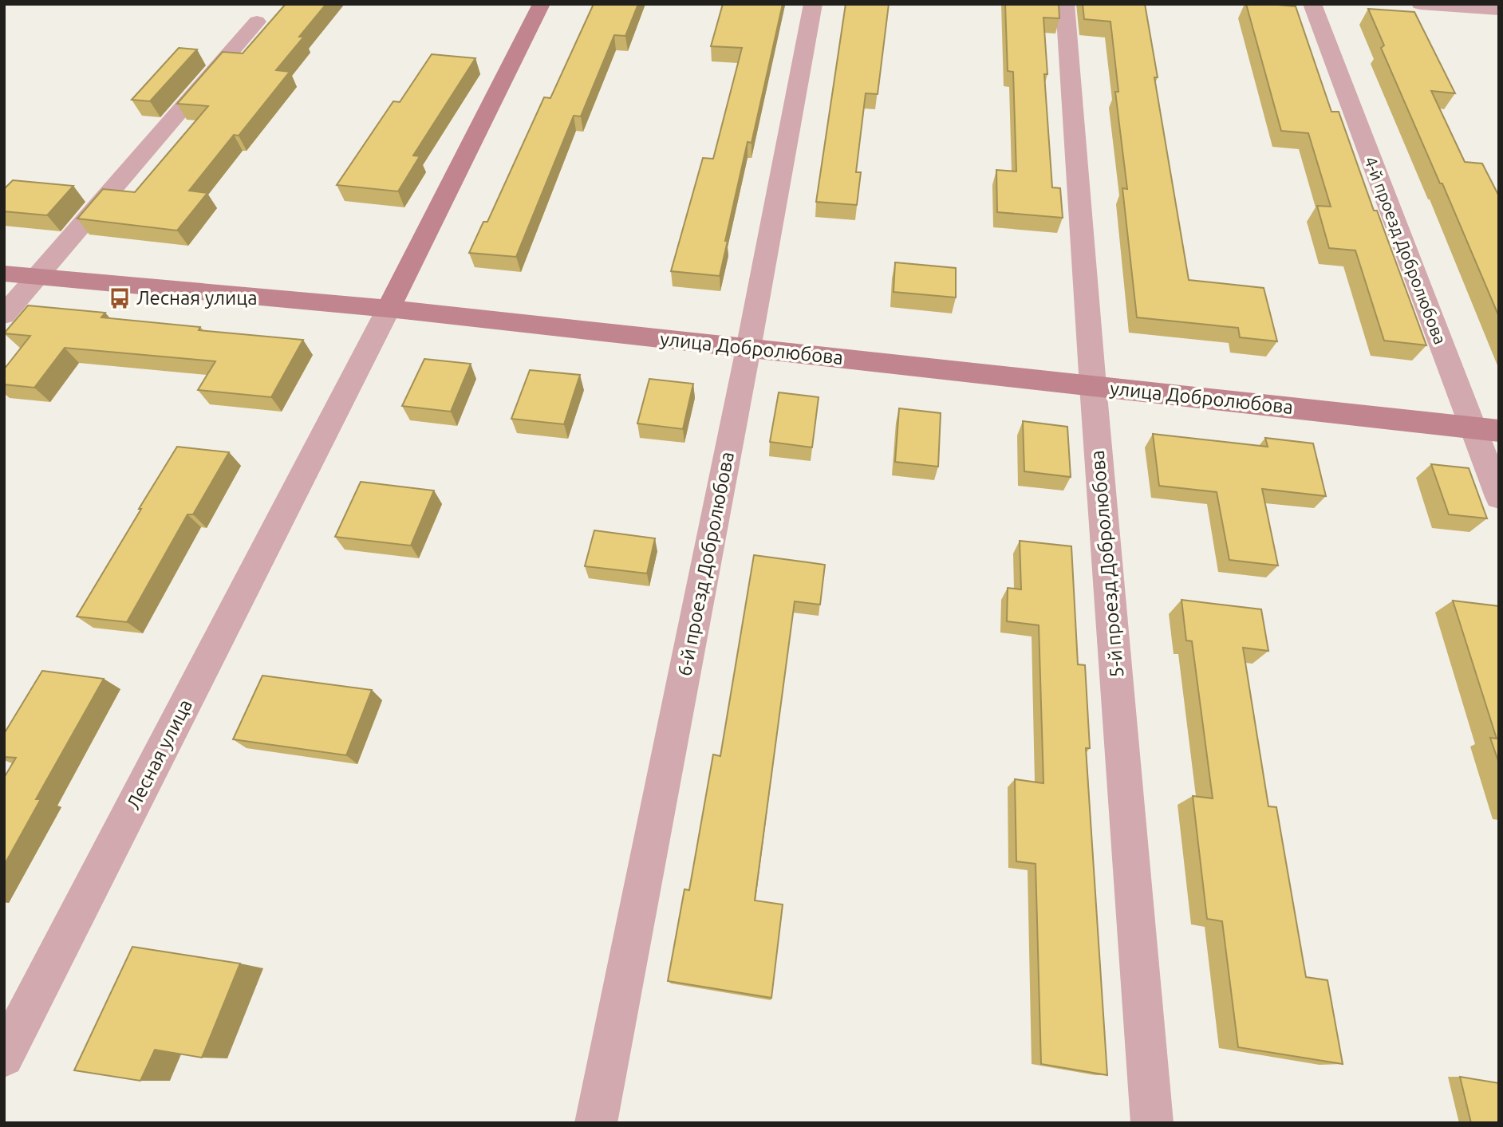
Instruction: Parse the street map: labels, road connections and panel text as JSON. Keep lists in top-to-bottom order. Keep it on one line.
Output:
{"streets":{"street":["4-й проезд Добролюбова","улица Добролюбова","6-й проезд Добролюбова","5-й проезд Добролюбова","Лесная улица"]},"crossings":[["4-й проезд Добролюбова","улица Добролюбова"],["улица Добролюбова","6-й проезд Добролюбова"],["улица Добролюбова","5-й проезд Добролюбова"],["улица Добролюбова","Лесная улица"]],"places":{"bus stop":["Лесная улица"]}}
